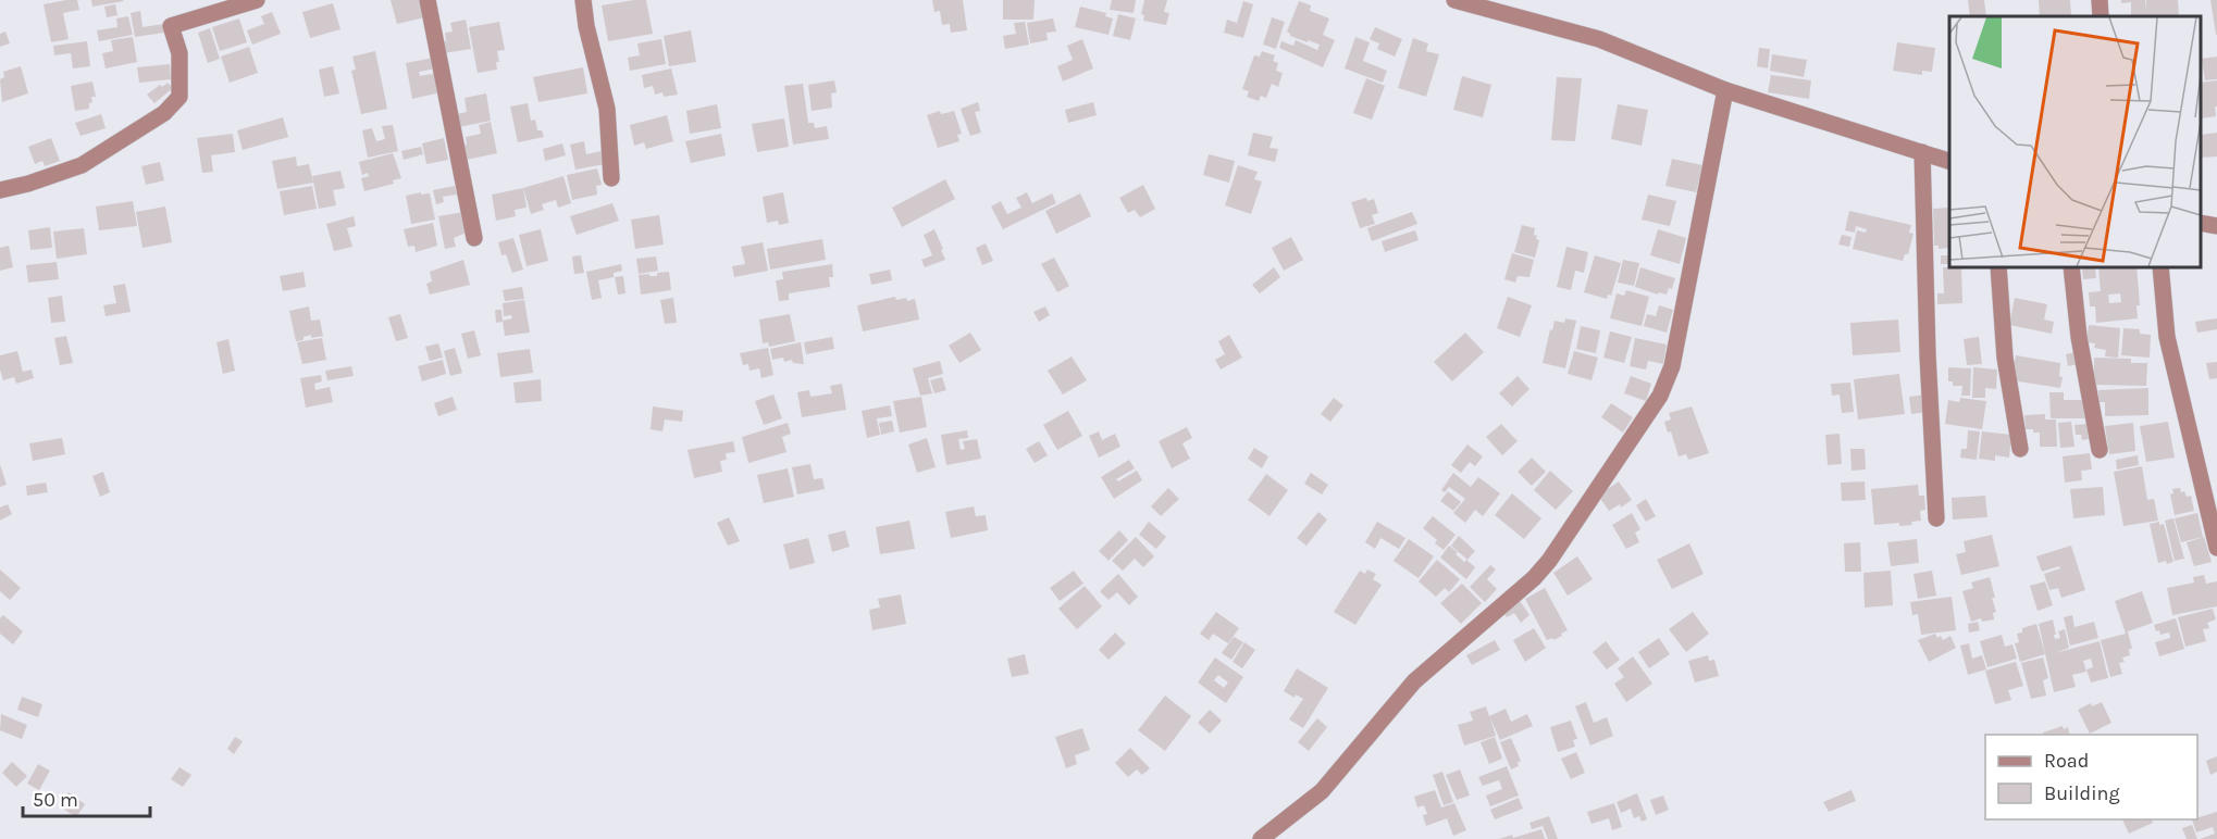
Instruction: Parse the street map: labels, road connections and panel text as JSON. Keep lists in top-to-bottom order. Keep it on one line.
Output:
{"legend":["Road","Building"],"scale_bar":"50 m"}
